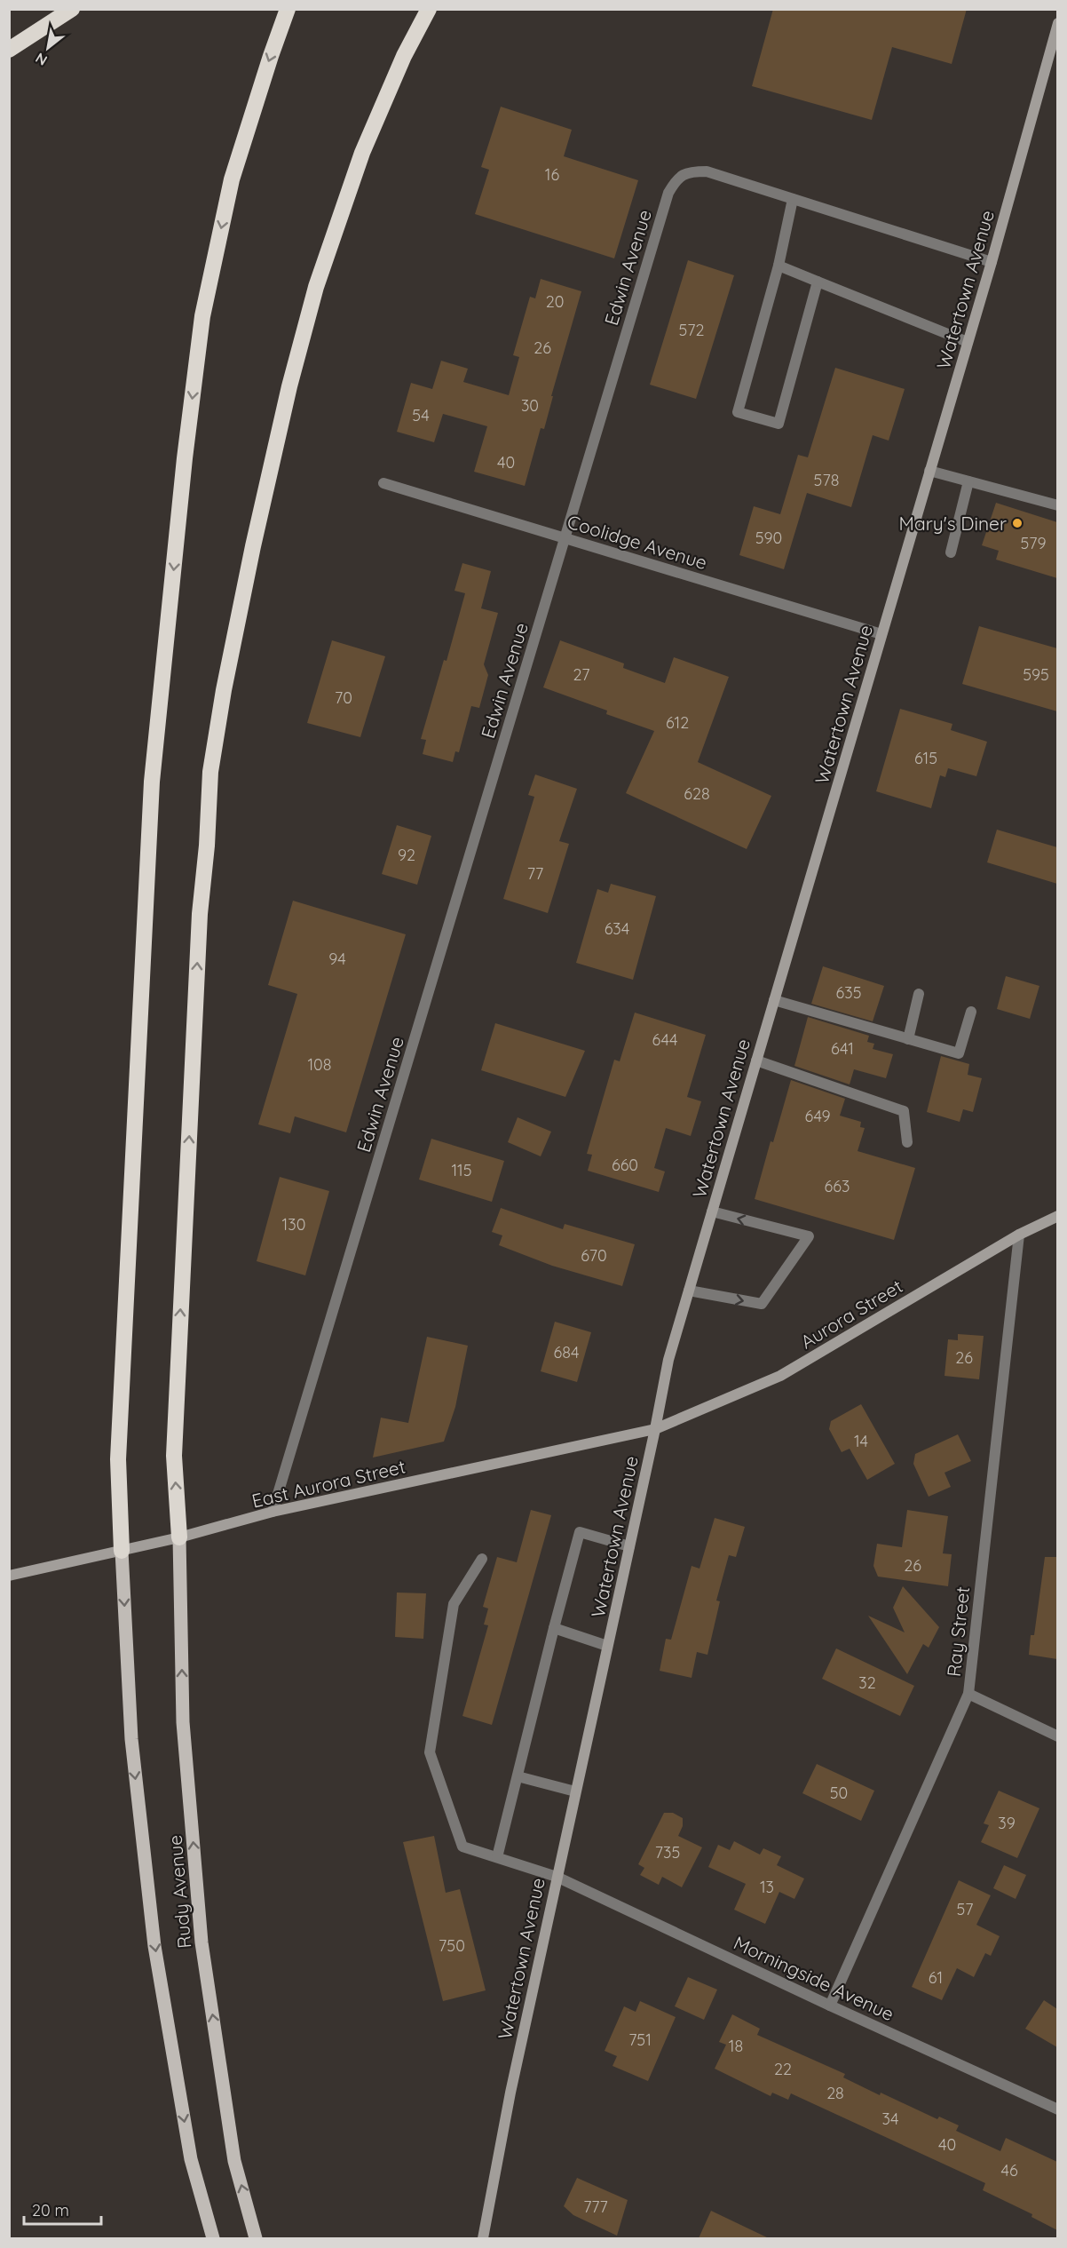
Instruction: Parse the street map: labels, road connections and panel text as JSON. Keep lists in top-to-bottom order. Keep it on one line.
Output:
{"streets":{"main road":["Watertown Avenue","Aurora Street","East Aurora Street","Rudy Avenue"],"street":["Edwin Avenue","Coolidge Avenue","Ray Street","Morningside Avenue"]},"crossings":[["Edwin Avenue","Watertown Avenue"],["Edwin Avenue","Coolidge Avenue"],["Edwin Avenue","East Aurora Street"],["Watertown Avenue","Coolidge Avenue"],["Watertown Avenue","Aurora Street"],["Watertown Avenue","East Aurora Street"],["Watertown Avenue","Morningside Avenue"],["Aurora Street","East Aurora Street"],["Aurora Street","Ray Street"],["East Aurora Street","Rudy Avenue"],["Ray Street","Morningside Avenue"]],"places":["Mary's Diner"],"house_numbers":["16","20","572","26","30","54","40","578","590","579","27","595","70","612","615","628","92","77","634","94","635","644","641","108","649","660","115","663","130","670","684","26","14","26","32","50","39","735","13","57","750","61","751","18","22","28","34","40","46","777"],"scale_bar":"20 m","north":"bottom left"}
